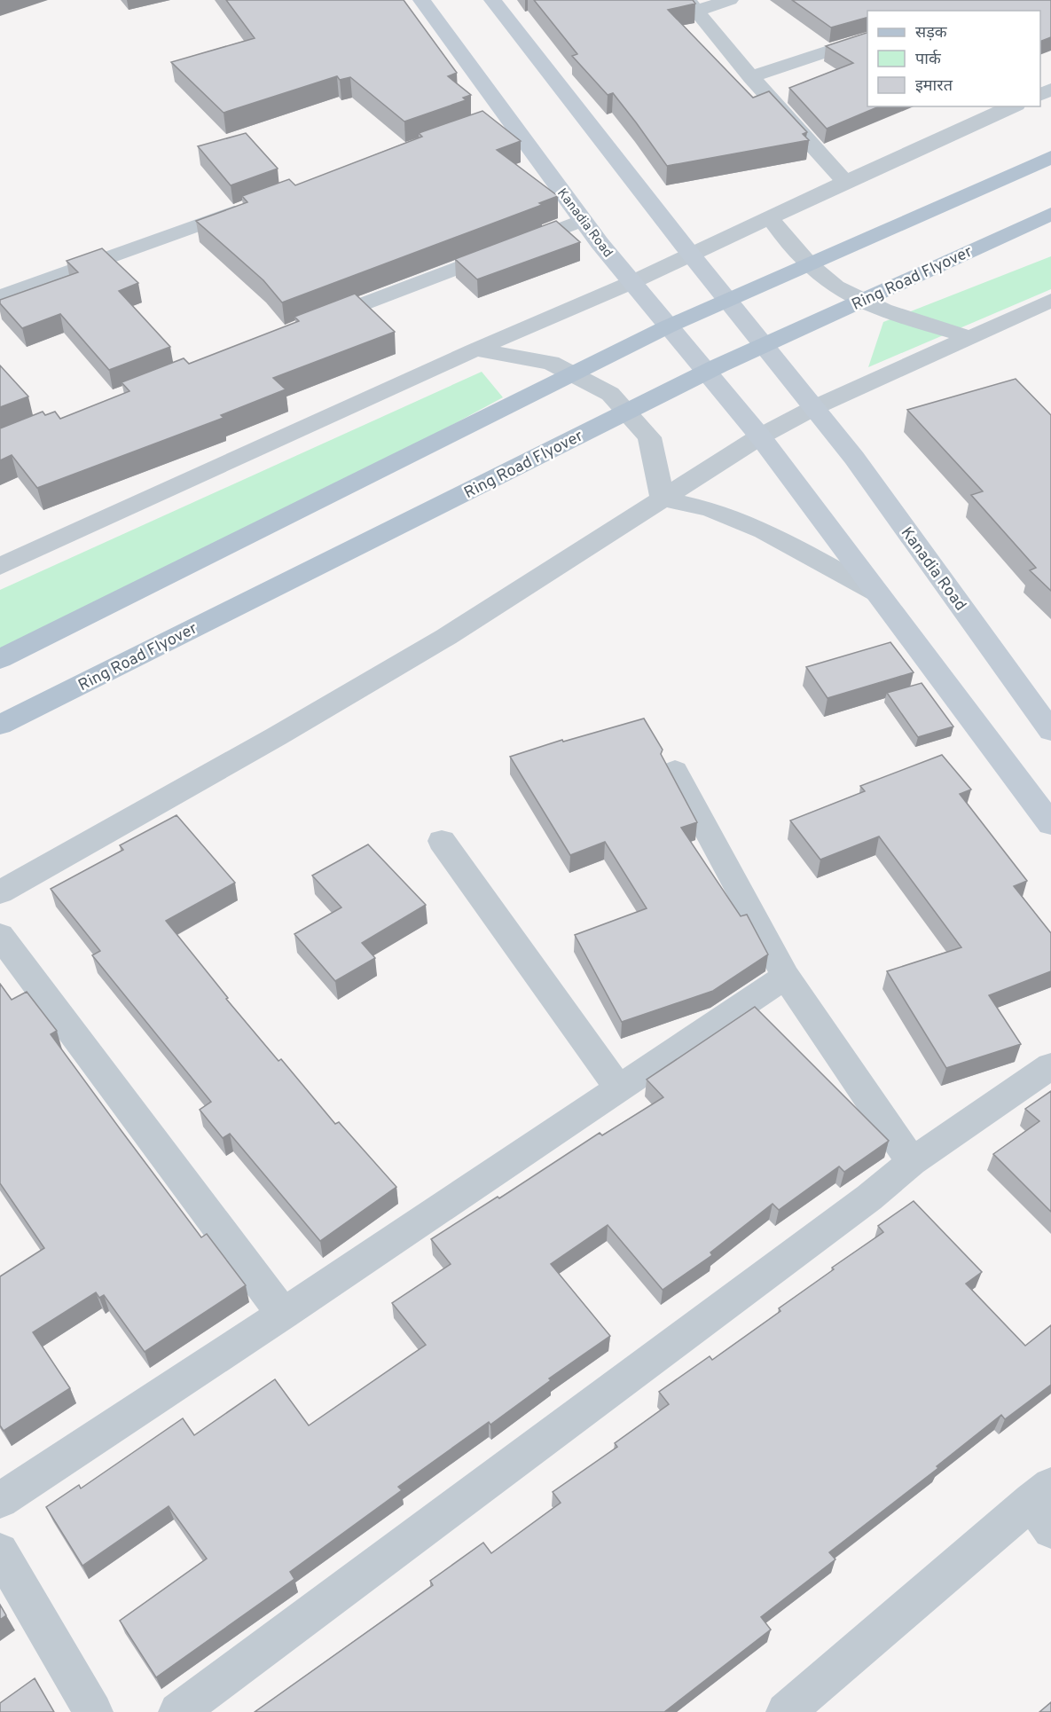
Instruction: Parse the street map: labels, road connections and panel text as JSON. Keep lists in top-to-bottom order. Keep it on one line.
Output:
{"streets":{"main road":["Kanadia Road","Ring Road Flyover"]},"legend":["सड़क","पार्क","इमारत"]}
